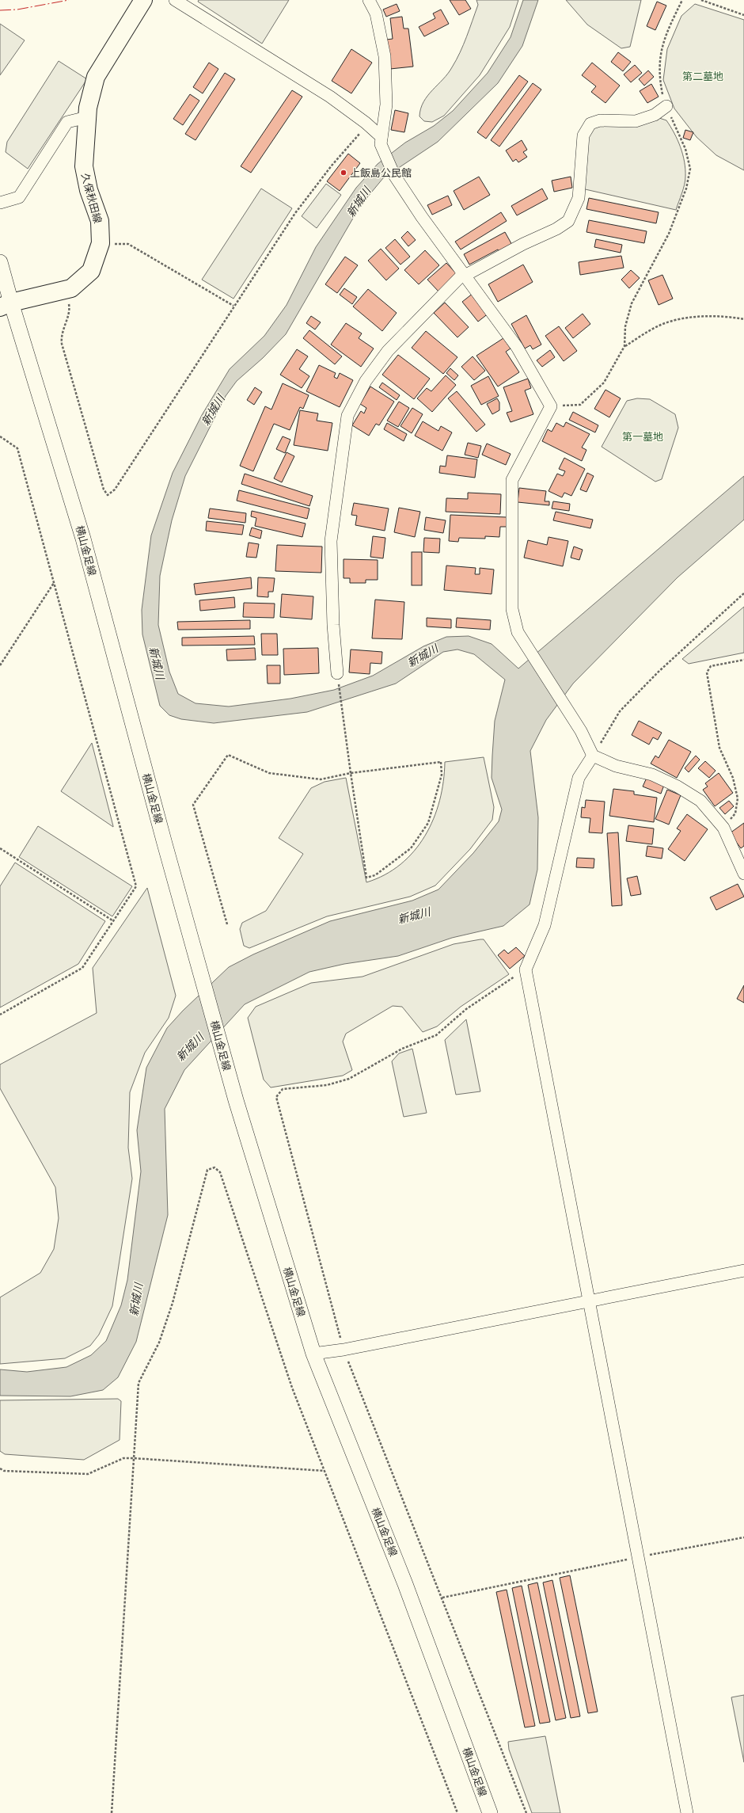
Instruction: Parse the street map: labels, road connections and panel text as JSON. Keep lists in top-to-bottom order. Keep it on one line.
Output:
{"streets":{"main road":["久保秋田線"],"street":["横山金足線"]},"crossings":[["久保秋田線","横山金足線"]],"water":["新城川"],"parks":["第二墓地","第一墓地"],"places":["上飯島公民館"]}
